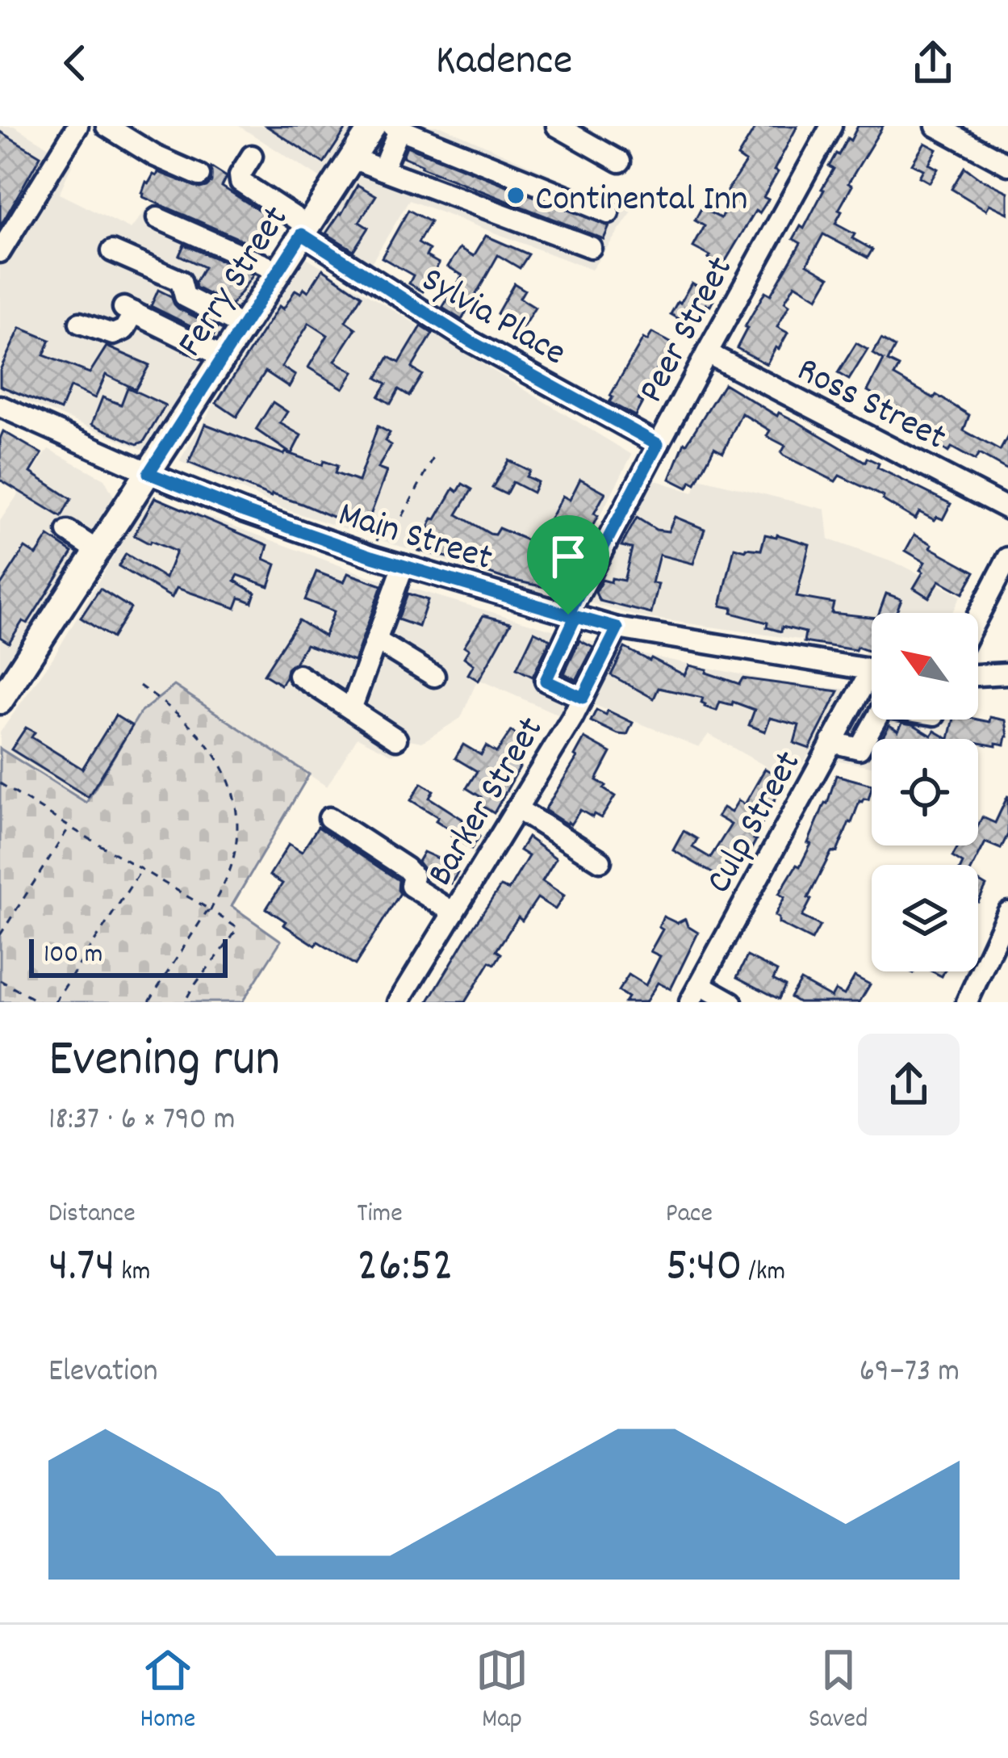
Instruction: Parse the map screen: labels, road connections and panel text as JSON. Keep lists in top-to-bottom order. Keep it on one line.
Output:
{"streets":{"main road":["Ferry Street"],"street":["Sylvia Place","Peer Street","Ross Street","Main Street","Barker Street","Culp Street"]},"crossings":[["Ferry Street","Sylvia Place"],["Ferry Street","Main Street"],["Sylvia Place","Peer Street"],["Peer Street","Ross Street"],["Peer Street","Main Street"],["Peer Street","Barker Street"],["Main Street","Barker Street"]],"places":["Continental Inn"],"scale_bar":"100 m","north":"top left","page":{"header":"Kadence","scale":"100 m","heading":["Evening run","18:37 · 6 × 790 m"],"stats":[["Distance","4.74 km"],["Time","26:52"],["Pace","5:40 /km"]],"chart":["Elevation","69–73 m"],"tabs":["Home","Map","Saved"]}}
